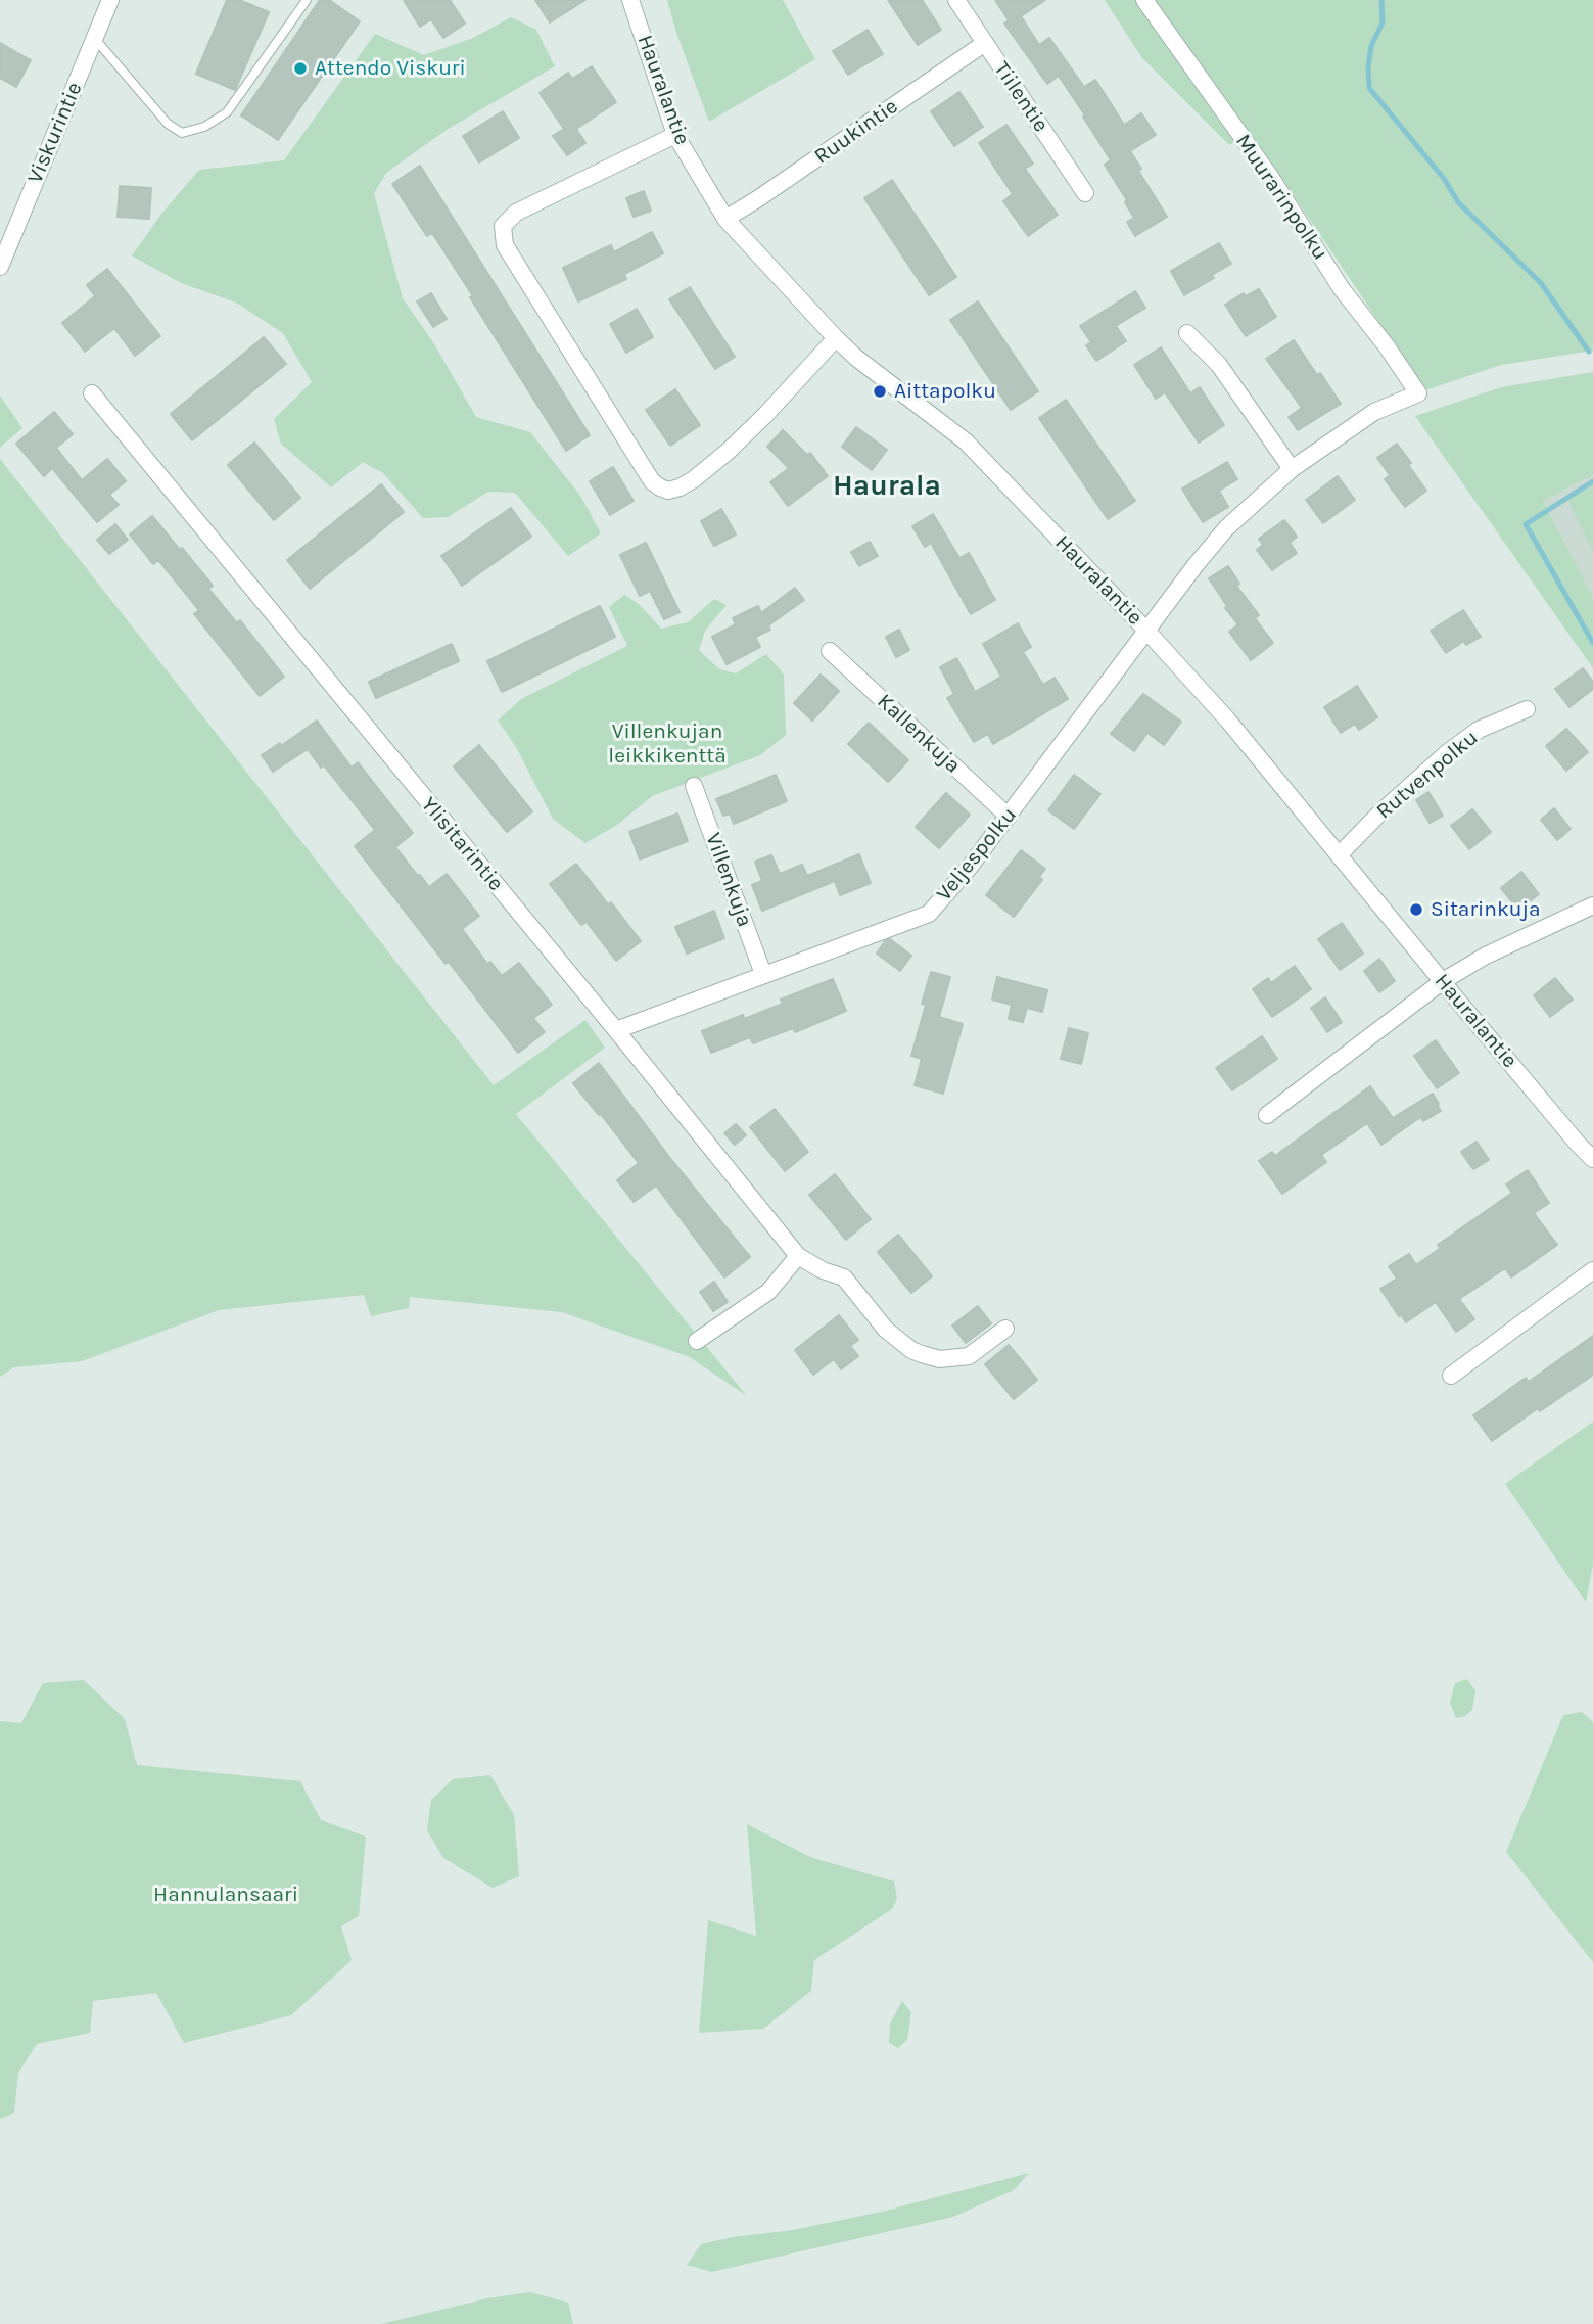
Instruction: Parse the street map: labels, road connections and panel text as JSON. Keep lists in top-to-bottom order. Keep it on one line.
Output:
{"streets":{"street":["Hauralantie","Tiilentie","Ruukintie","Viskurintie","Muurarinpolku","Kallenkuja","Rutvenpolku","Ylisitarintie","Veljespolku","Villenkuja"]},"crossings":[["Hauralantie","Ruukintie"],["Hauralantie","Rutvenpolku"],["Hauralantie","Veljespolku"],["Tiilentie","Ruukintie"],["Muurarinpolku","Veljespolku"],["Kallenkuja","Veljespolku"],["Ylisitarintie","Veljespolku"],["Veljespolku","Villenkuja"]],"districts":["Haurala"],"parks":["Villenkujan leikkikenttä","Hannulansaari"],"places":["Attendo Viskuri","Aittapolku","Sitarinkuja"]}
